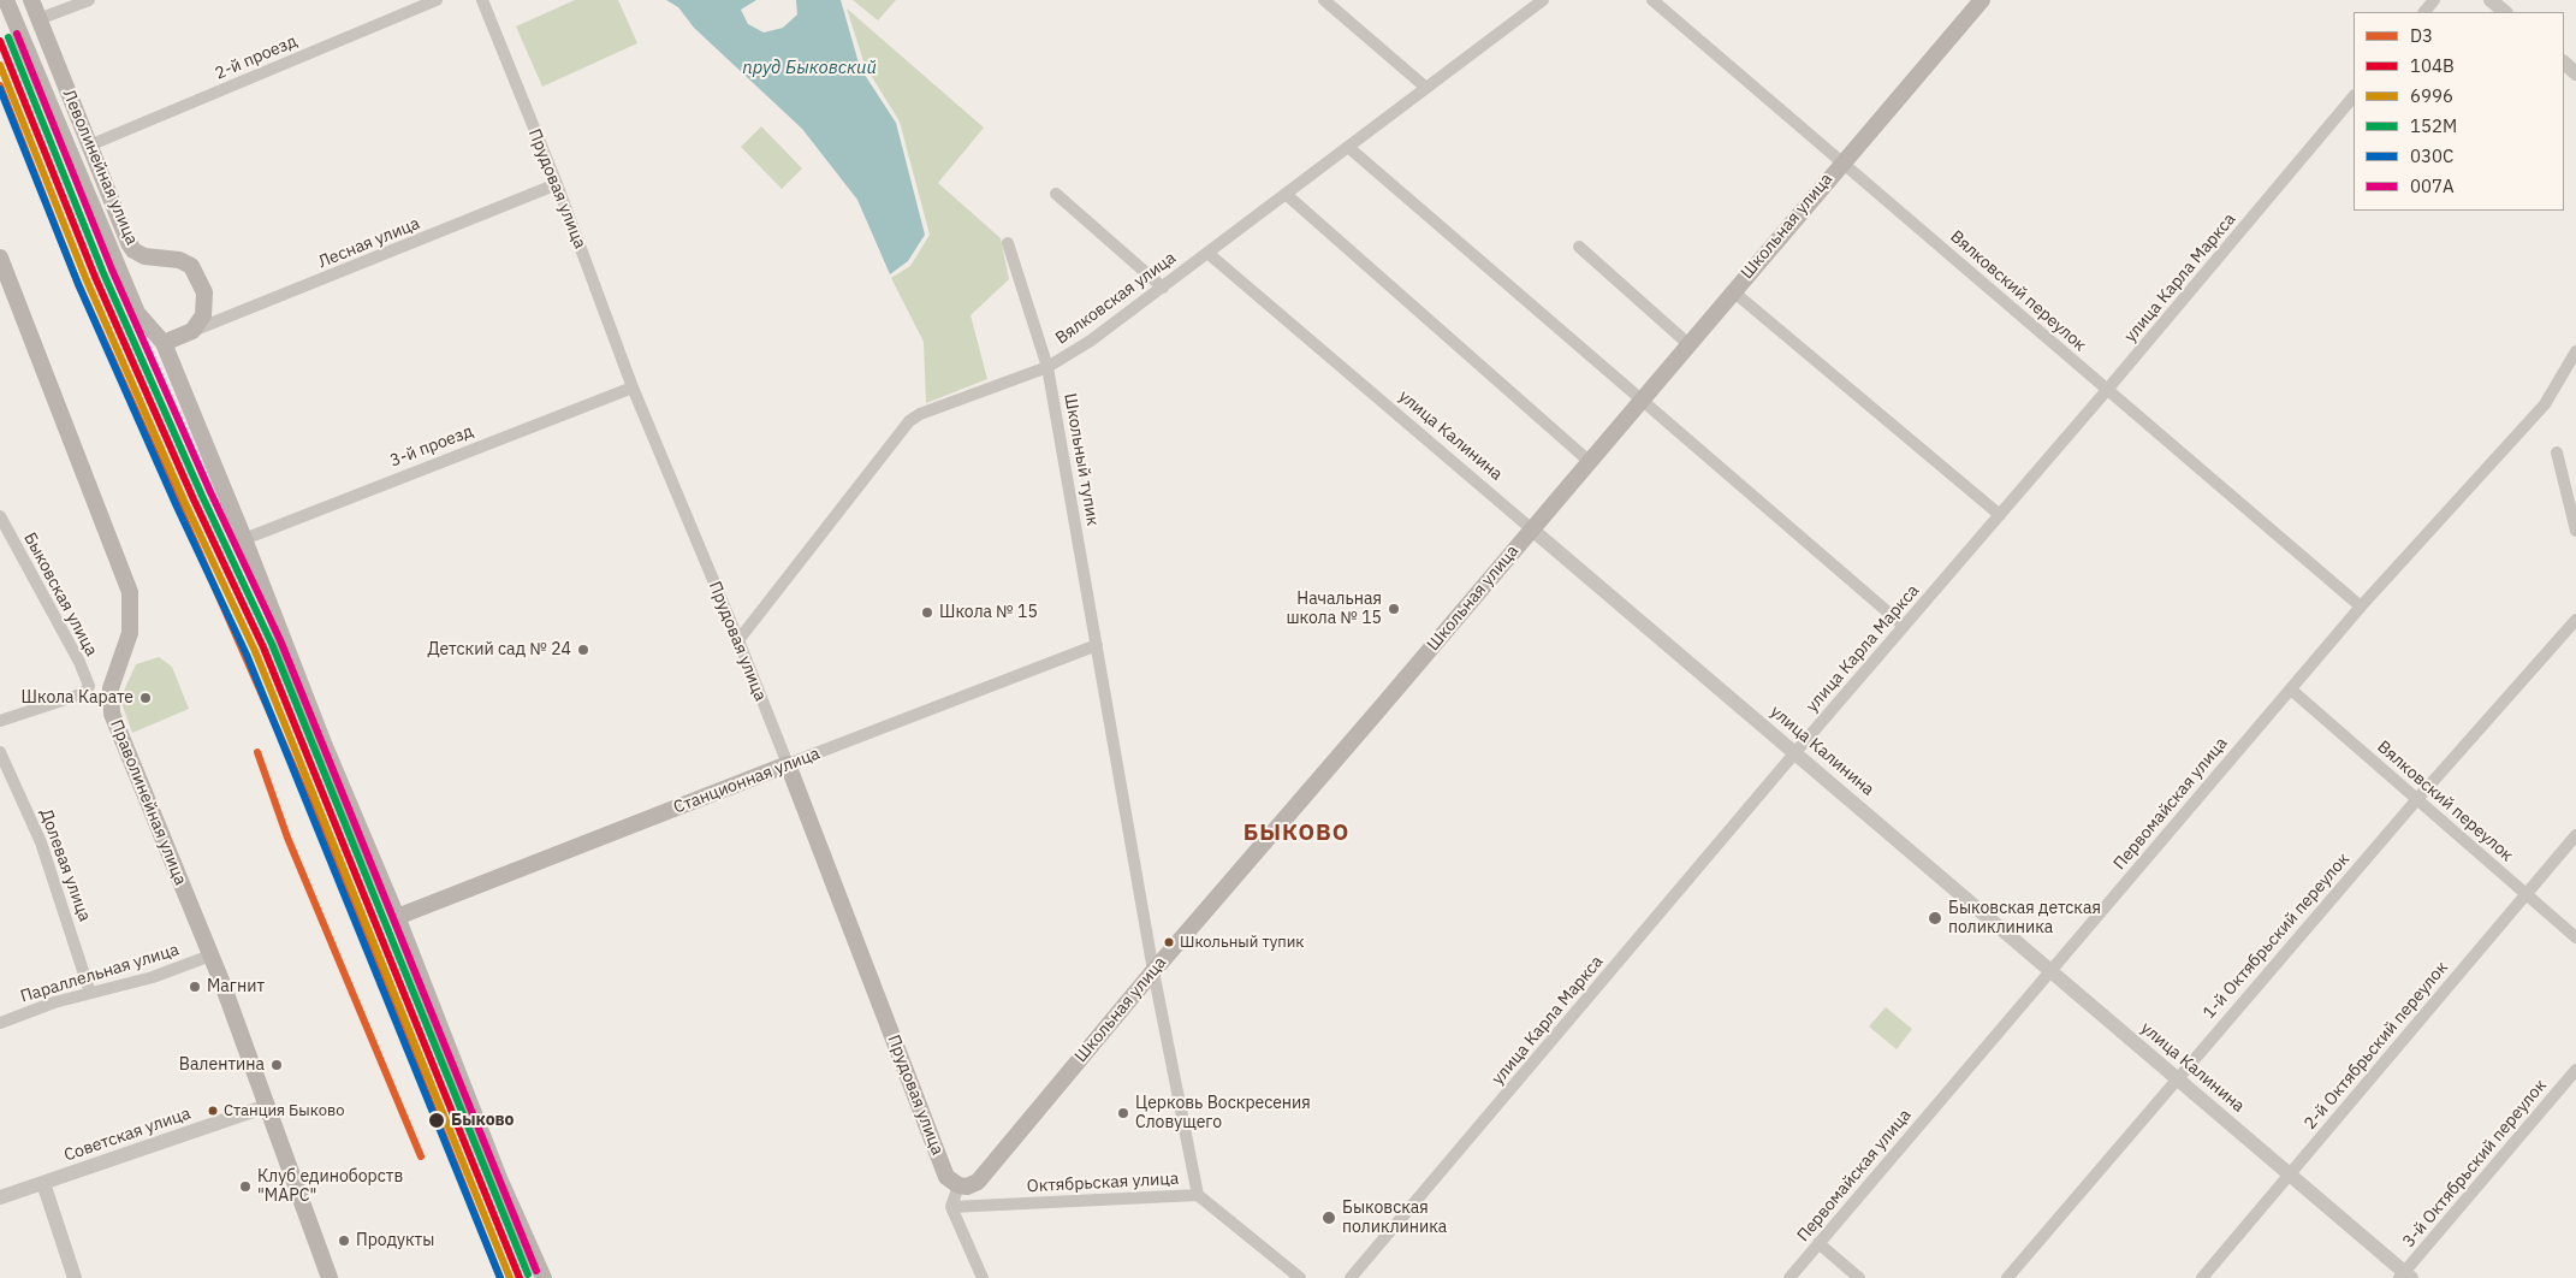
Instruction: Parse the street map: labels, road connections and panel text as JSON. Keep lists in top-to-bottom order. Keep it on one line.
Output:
{"streets":{"main road":["Леволинейная улица","Прудовая улица","Школьная улица","Станционная улица","Праволинейная улица"],"street":["2-й проезд","Лесная улица","улица Карла Маркса","Вялковский переулок","Вялковская улица","улица Калинина","3-й проезд","Школьный тупик","Быковская улица","Первомайская улица","Долевая улица","1-й Октябрьский переулок","Параллельная улица","2-й Октябрьский переулок","Советская улица","3-й Октябрьский переулок","Октябрьская улица"]},"crossings":[["2-й проезд","Леволинейная улица"],["Леволинейная улица","Лесная улица"],["Прудовая улица","Школьная улица"],["Прудовая улица","Лесная улица"],["Прудовая улица","Вялковская улица"],["Прудовая улица","3-й проезд"],["Прудовая улица","Станционная улица"],["Школьная улица","Вялковский переулок"],["Школьная улица","улица Калинина"],["Школьная улица","Школьный тупик"],["улица Карла Маркса","Вялковский переулок"],["улица Карла Маркса","улица Калинина"],["Вялковский переулок","Первомайская улица"],["Вялковский переулок","1-й Октябрьский переулок"],["Вялковский переулок","2-й Октябрьский переулок"],["Вялковская улица","улица Калинина"],["Вялковская улица","Школьный тупик"],["улица Калинина","Первомайская улица"],["улица Калинина","1-й Октябрьский переулок"],["улица Калинина","2-й Октябрьский переулок"],["улица Калинина","3-й Октябрьский переулок"],["Школьный тупик","Станционная улица"],["Школьный тупик","Октябрьская улица"],["Праволинейная улица","Параллельная улица"],["Праволинейная улица","Советская улица"],["Долевая улица","Параллельная улица"]],"districts":["БЫКОВО"],"water":["пруд Быковский"],"places":["Начальная школа № 15","Школа № 15","Детский сад № 24","Школа Карате","Быковская детская поликлиника","Школьный тупик","Магнит","Валентина","Станция Быково","Церковь Воскресения Словущего","Быково","Клуб единоборств \"МАРС\"","Быковская поликлиника","Продукты"],"lines":["transit line 007А","transit line 152М","transit line 104В","transit line 6996","transit line D3","transit line 030C"],"legend":["D3","104В","6996","152М","030C","007А"]}
